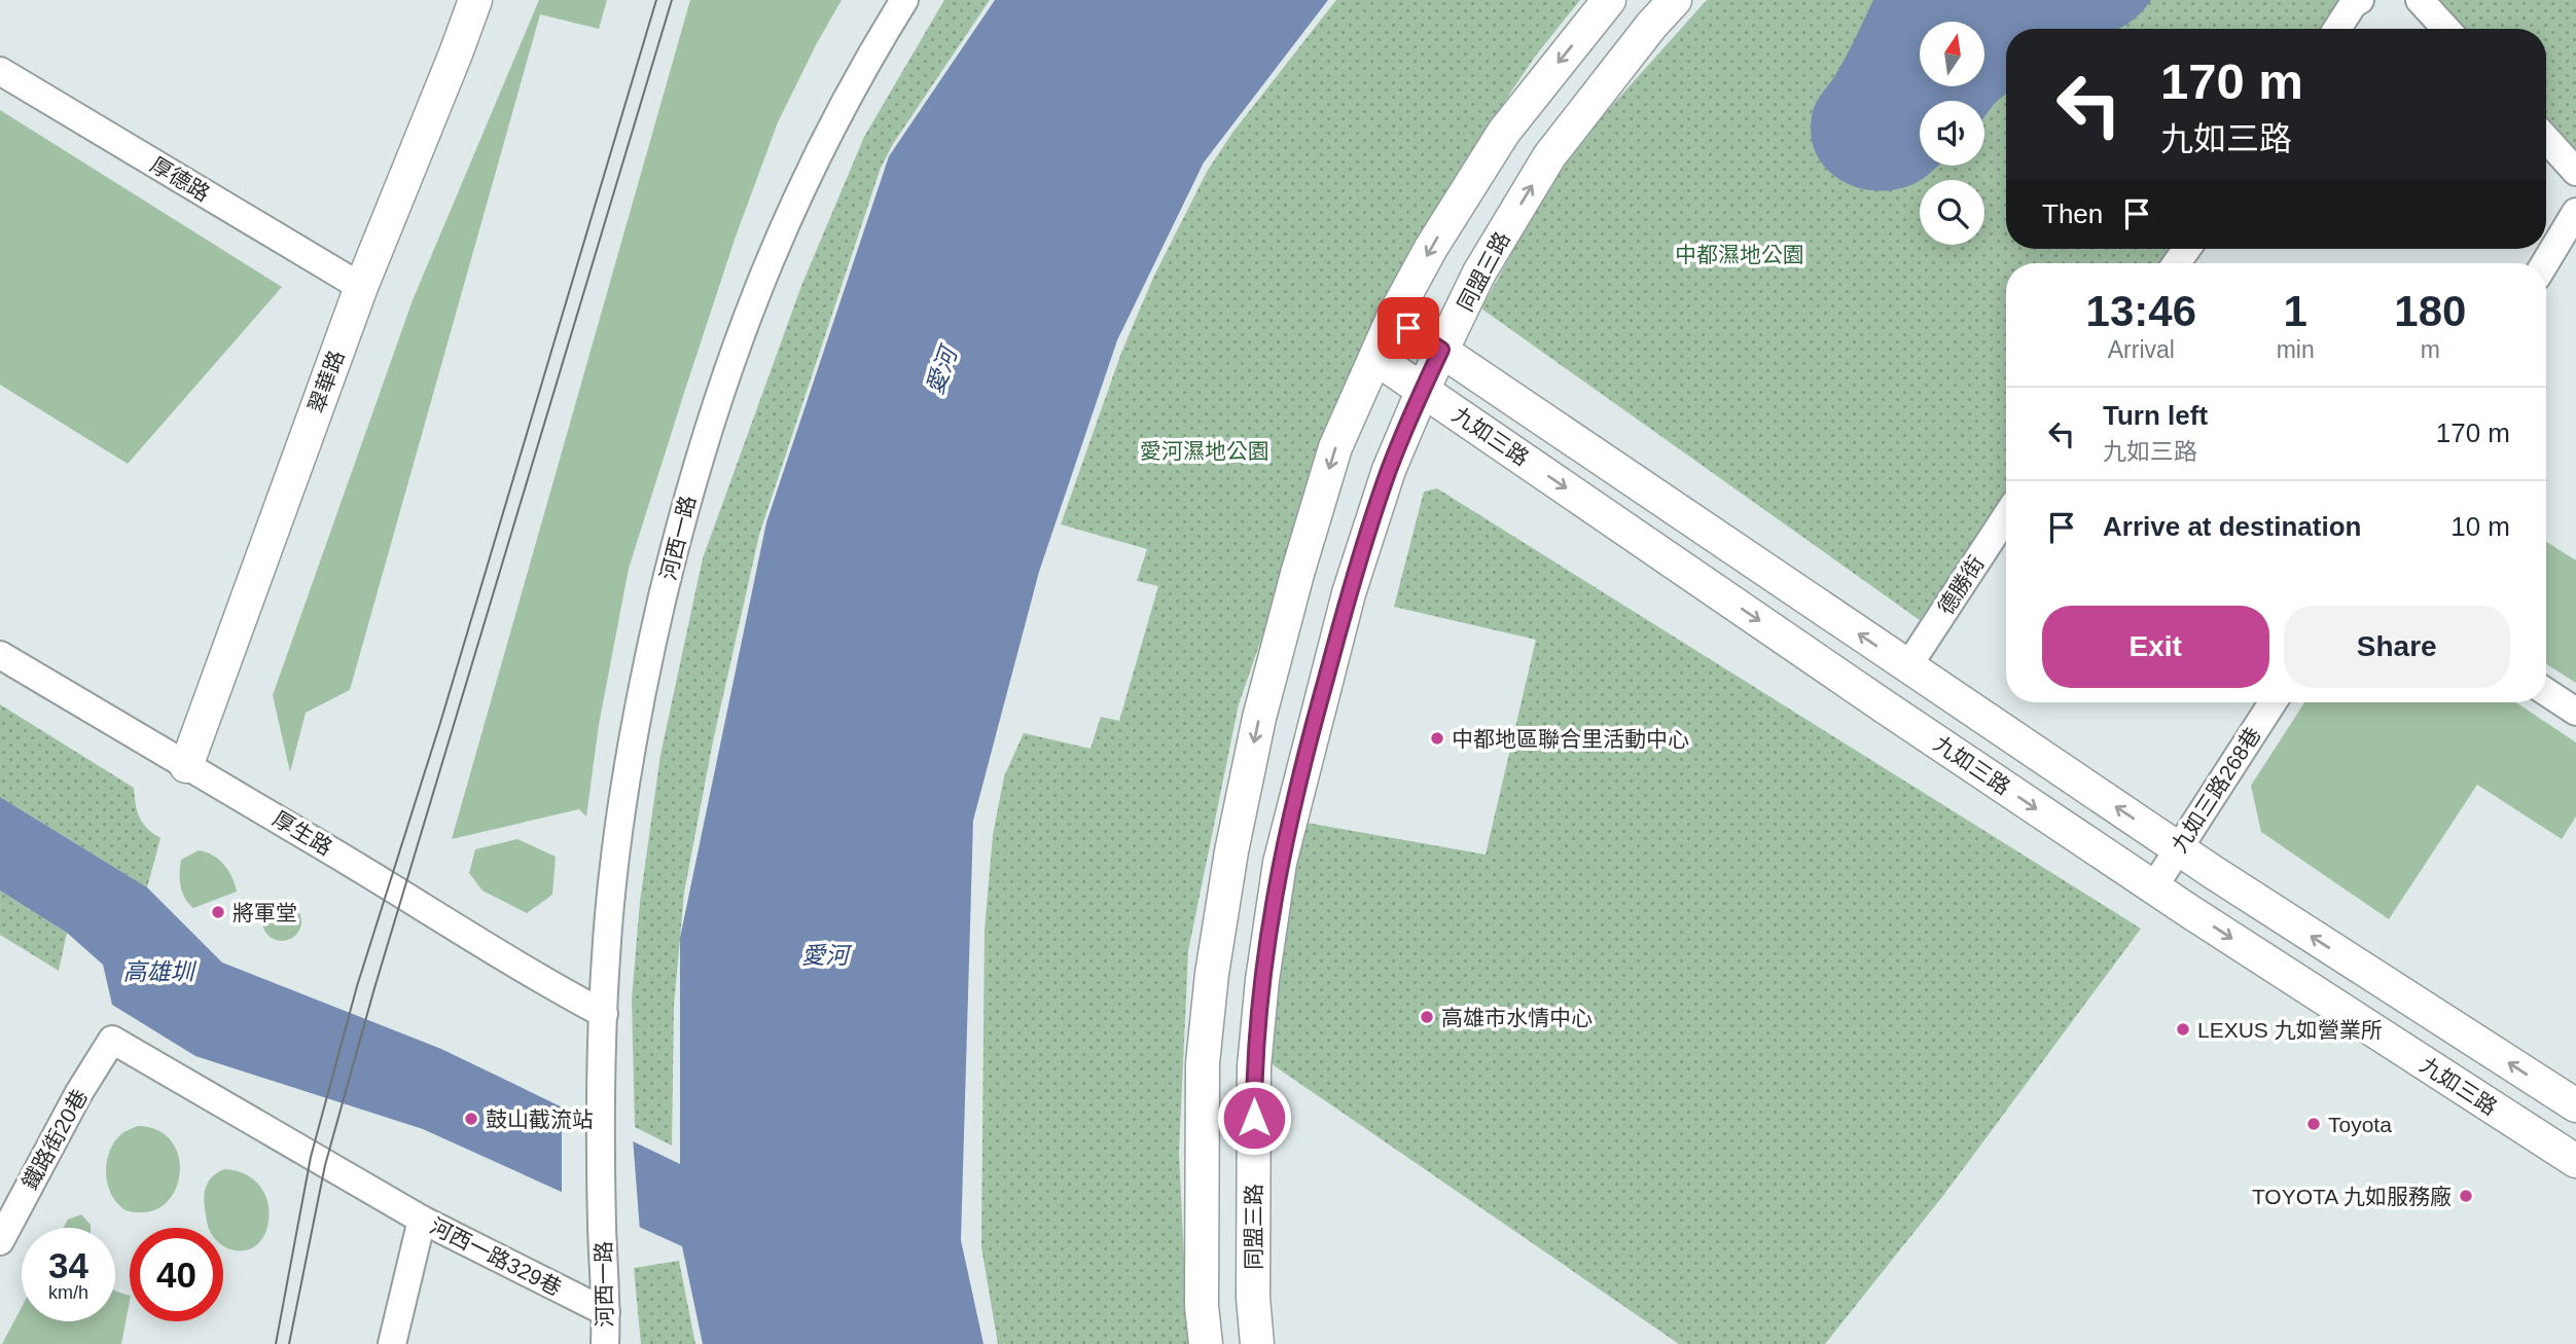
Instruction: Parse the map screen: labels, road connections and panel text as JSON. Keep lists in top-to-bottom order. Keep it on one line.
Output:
{"streets":{"street":["厚德路","同盟三路","翠華路","九如三路","河西一路","德勝街","九如三路268巷","厚生路","鐵路街20巷","河西一路329巷"]},"crossings":[["厚德路","翠華路"],["同盟三路","九如三路"],["翠華路","厚生路"],["九如三路","德勝街"],["九如三路","九如三路268巷"],["河西一路","厚生路"],["河西一路","河西一路329巷"],["鐵路街20巷","河西一路329巷"]],"water":["愛河","高雄圳"],"parks":["中都濕地公園","愛河濕地公園"],"places":["中都地區聯合里活動中心","將軍堂","高雄市水情中心","LEXUS 九如營業所","鼓山截流站","Toyota","TOYOTA 九如服務廠"],"north":"top","page":{"turn":["170 m","九如三路"],"then":"Then","eta":["13:46","Arrival","1","min","180","m"],"list":[{"name":"Turn left","note":"九如三路","value":"170 m"},{"name":"Arrive at destination","value":"10 m"}],"buttons":["Exit","Share"],"speed":"34 km/h","limit":"40"}}
